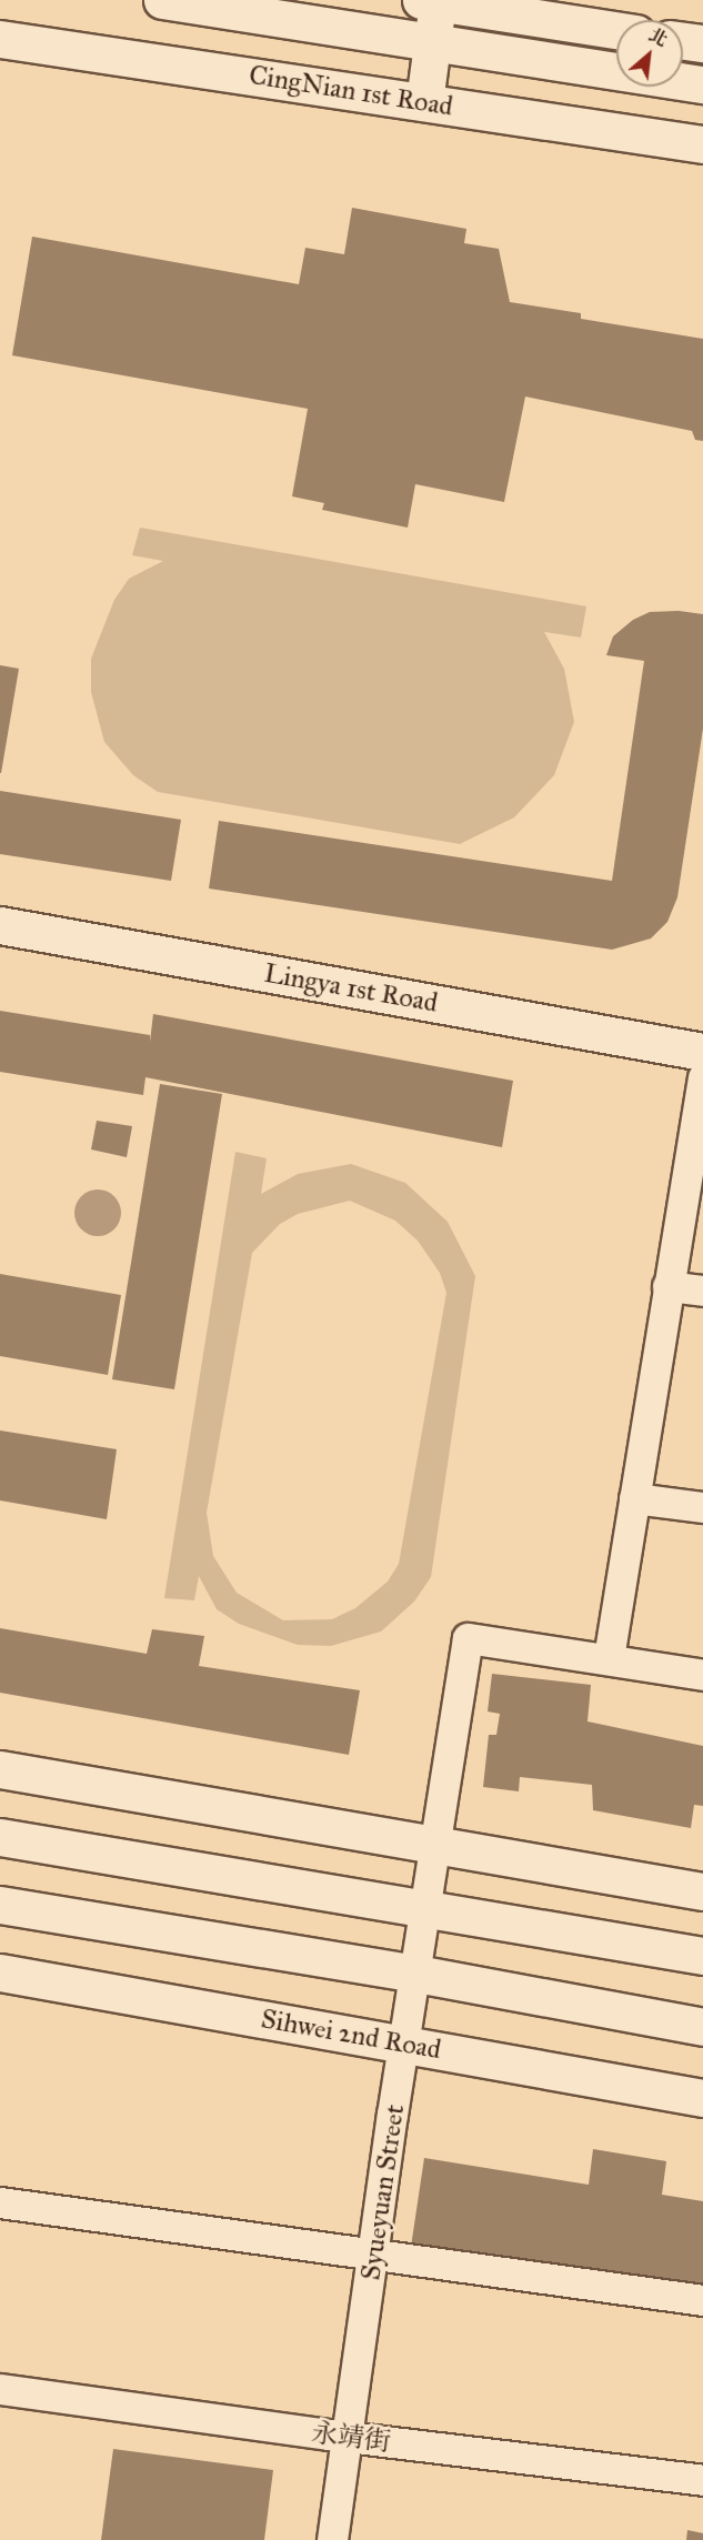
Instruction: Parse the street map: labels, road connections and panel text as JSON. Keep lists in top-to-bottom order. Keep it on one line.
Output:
{"streets":{"street":["CingNian 1st Road","Lingya 1st Road","Sihwei 2nd Road","Syueyuan Street","永靖街"]},"crossings":[["Sihwei 2nd Road","Syueyuan Street"],["Syueyuan Street","永靖街"]],"north":"top right"}
